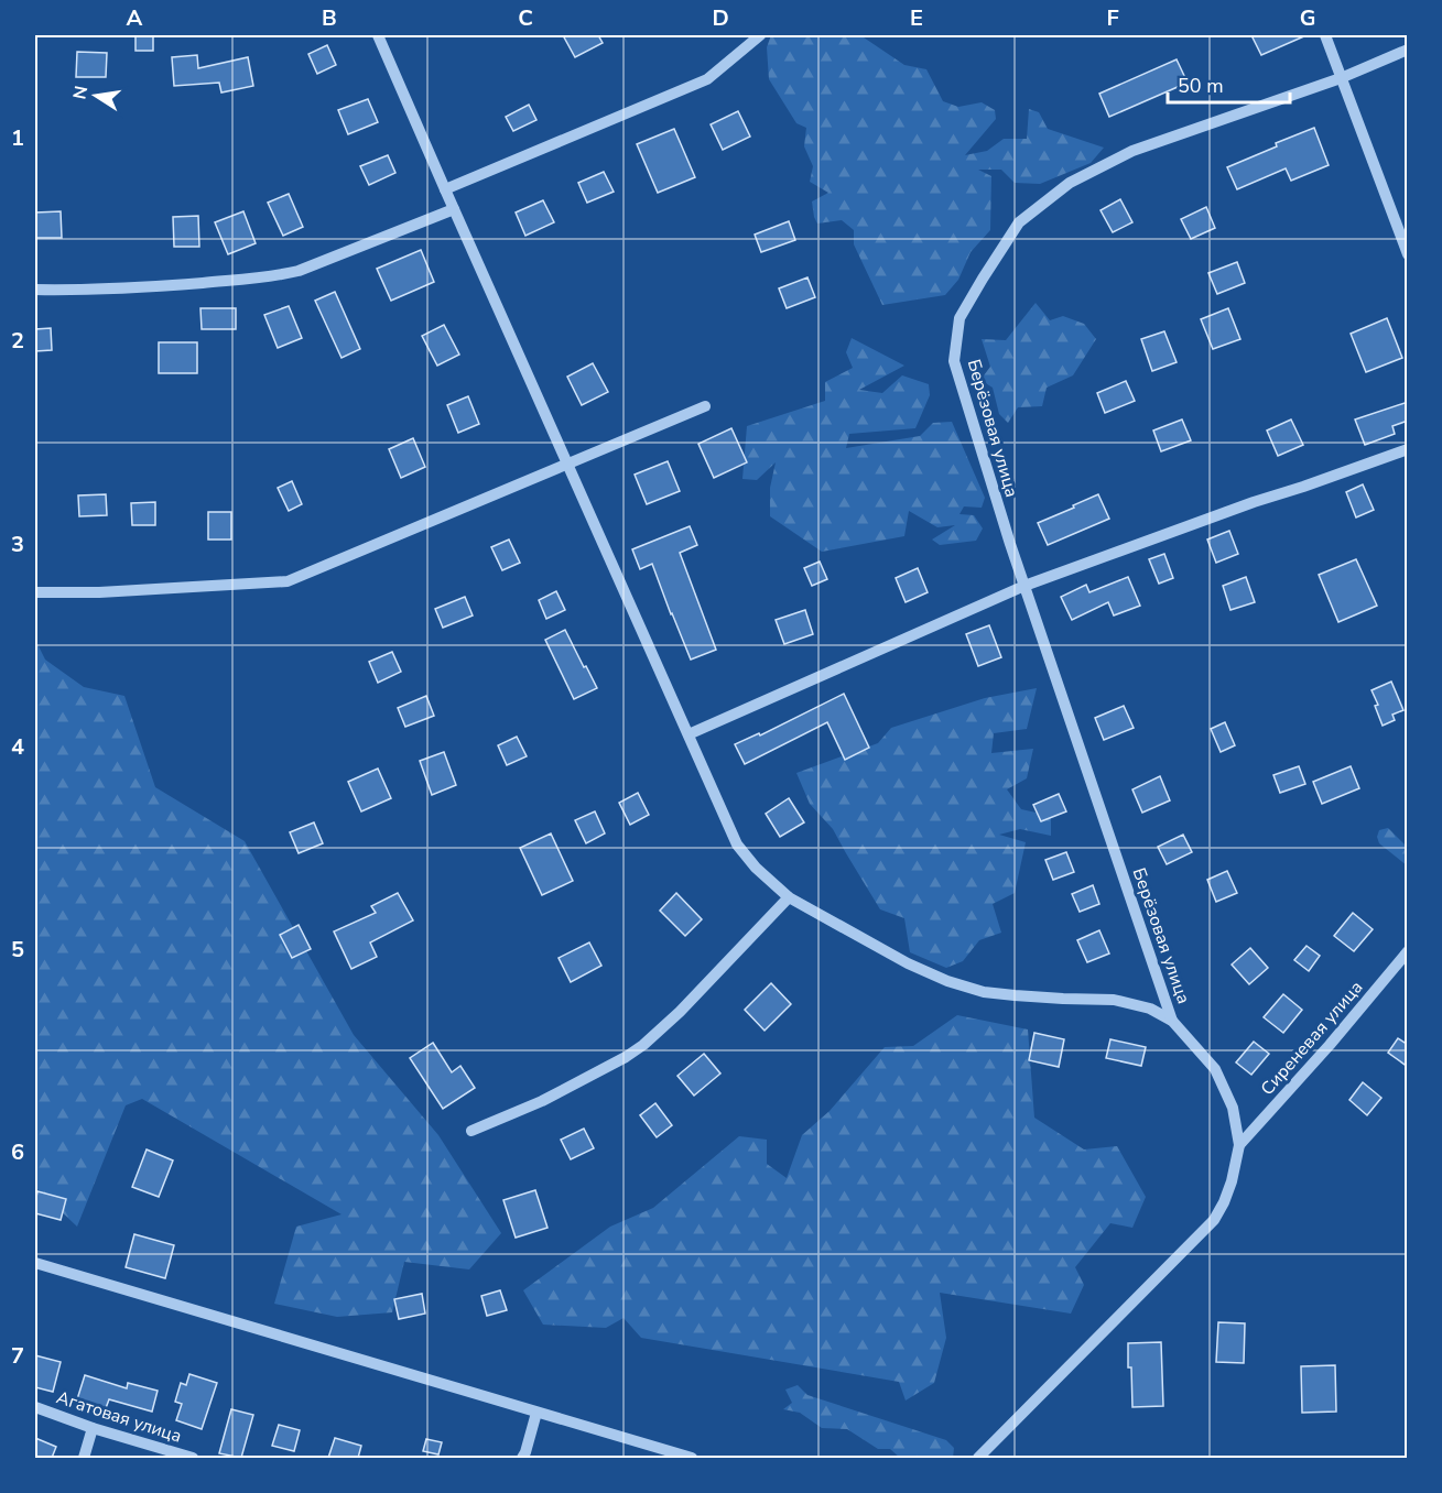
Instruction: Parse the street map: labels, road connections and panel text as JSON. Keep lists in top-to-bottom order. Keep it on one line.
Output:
{"streets":{"street":["Берёзовая улица","Сиреневая улица","Агатовая улица"]},"scale_bar":"50 m","north":"left","grid":{"columns":["A","B","C","D","E","F","G"],"rows":["1","2","3","4","5","6","7"]}}
